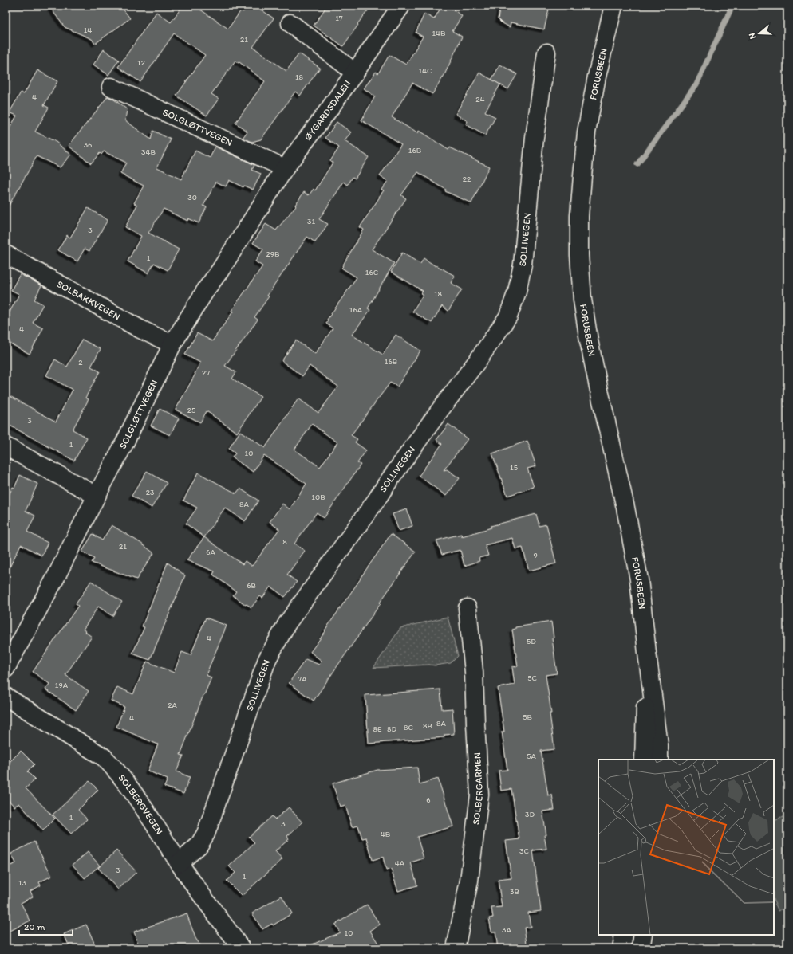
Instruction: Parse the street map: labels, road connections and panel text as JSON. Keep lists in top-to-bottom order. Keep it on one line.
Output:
{"streets":{"street":["FORUSBEEN","ØYGARDSDALEN","SOLGLØTTVEGEN","SOLLIVEGEN","SOLBAKKVEGEN","SOLBERGARMEN","SOLBERGVEGEN"]},"crossings":[["ØYGARDSDALEN","SOLGLØTTVEGEN"],["SOLGLØTTVEGEN","SOLBAKKVEGEN"],["SOLLIVEGEN","SOLBERGVEGEN"]],"house_numbers":["17","14","14B","21","12","14C","18","4","24","36","16B","34B","22","30","31","3","29B","1","16C","18","16A","4","16B","2","27","25","3","1","10","15","23","10B","8A","8","21","6A","9","6B","4","5D","5C","7A","19A","2A","5B","4","8A","8B","8C","8E","8D","5A","6","3D","1","3","4B","3C","4A","3","1","13","3B","3A","10"],"scale_bar":"20 m","north":"left"}
